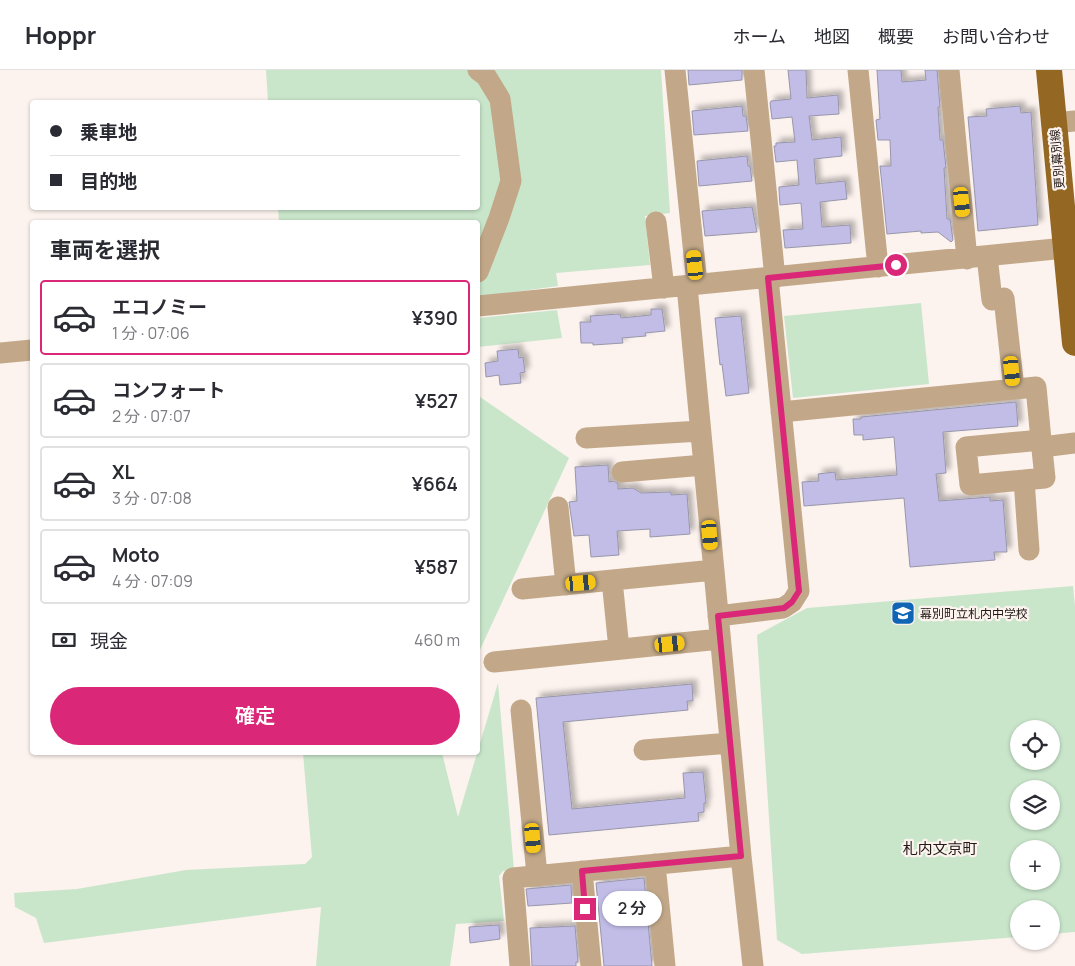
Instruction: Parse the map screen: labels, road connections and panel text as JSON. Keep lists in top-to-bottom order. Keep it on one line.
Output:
{"streets":{"main road":["更別幕別線"]},"districts":["札内文京町"],"places":{"school or university":["幕別町立札内中学校"]},"page":{"header":"Hoppr","nav":["ホーム","地図","概要","お問い合わせ"],"banner":["乗車地","目的地"],"heading":"車両を選択","list":[{"name":"エコノミー","note":"1 分 · 07:06","value":"¥390"},{"name":"コンフォート","note":"2 分 · 07:07","value":"¥527"},{"name":"XL","note":"3 分 · 07:08","value":"¥664"},{"name":"Moto","note":"4 分 · 07:09","value":"¥587"}],"pay":["現金","460 m"],"buttons":"確定","map_buttons":["+","−"],"bubble":"2 分"}}
